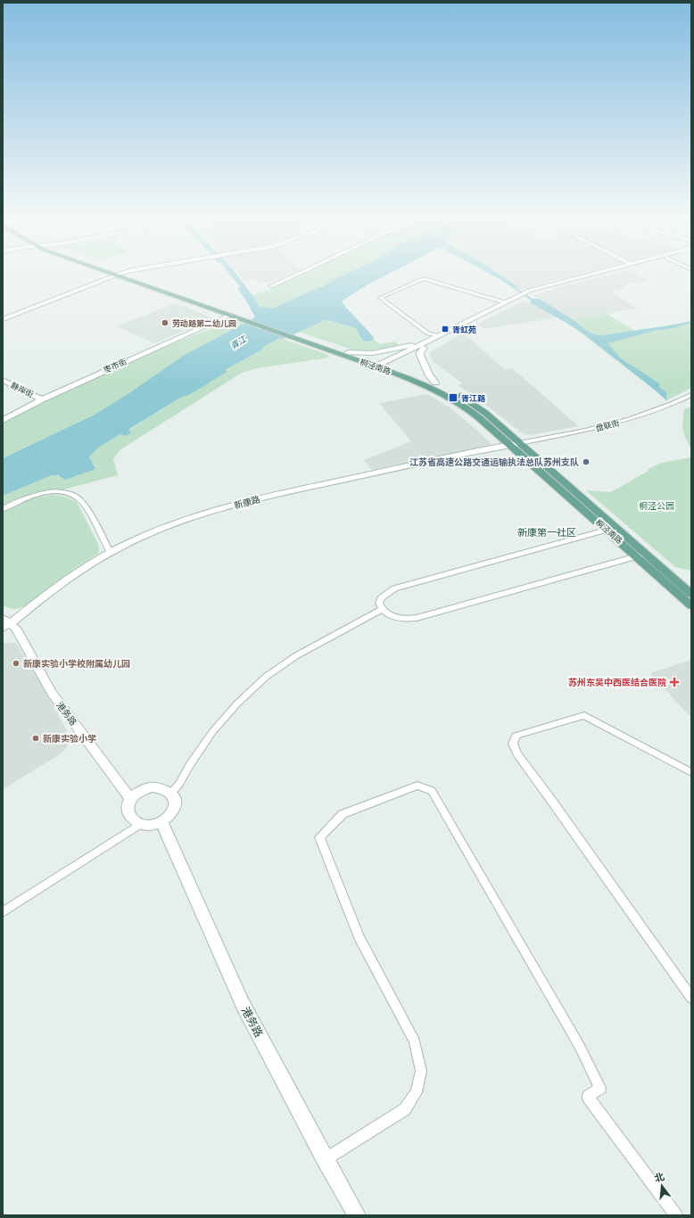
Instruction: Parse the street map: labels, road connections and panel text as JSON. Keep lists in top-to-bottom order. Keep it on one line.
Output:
{"streets":{"main road":["桐泾南路"],"street":["枣市街","静岸街","盘联街","新康路","港务路"]},"crossings":[["枣市街","桐泾南路"],["枣市街","静岸街"],["桐泾南路","盘联街"],["桐泾南路","新康路"],["盘联街","新康路"],["新康路","港务路"]],"districts":["新康第一社区"],"water":["胥江"],"parks":["桐泾公园"],"places":{"other":["劳动路第二幼儿园","江苏省高速公路交通运输执法总队苏州支队","新康实验小学校附属幼儿园","新康实验小学"],"transit":["胥虹苑","胥江路"],"health":["苏州东吴中西医结合医院"]},"north":"top"}
